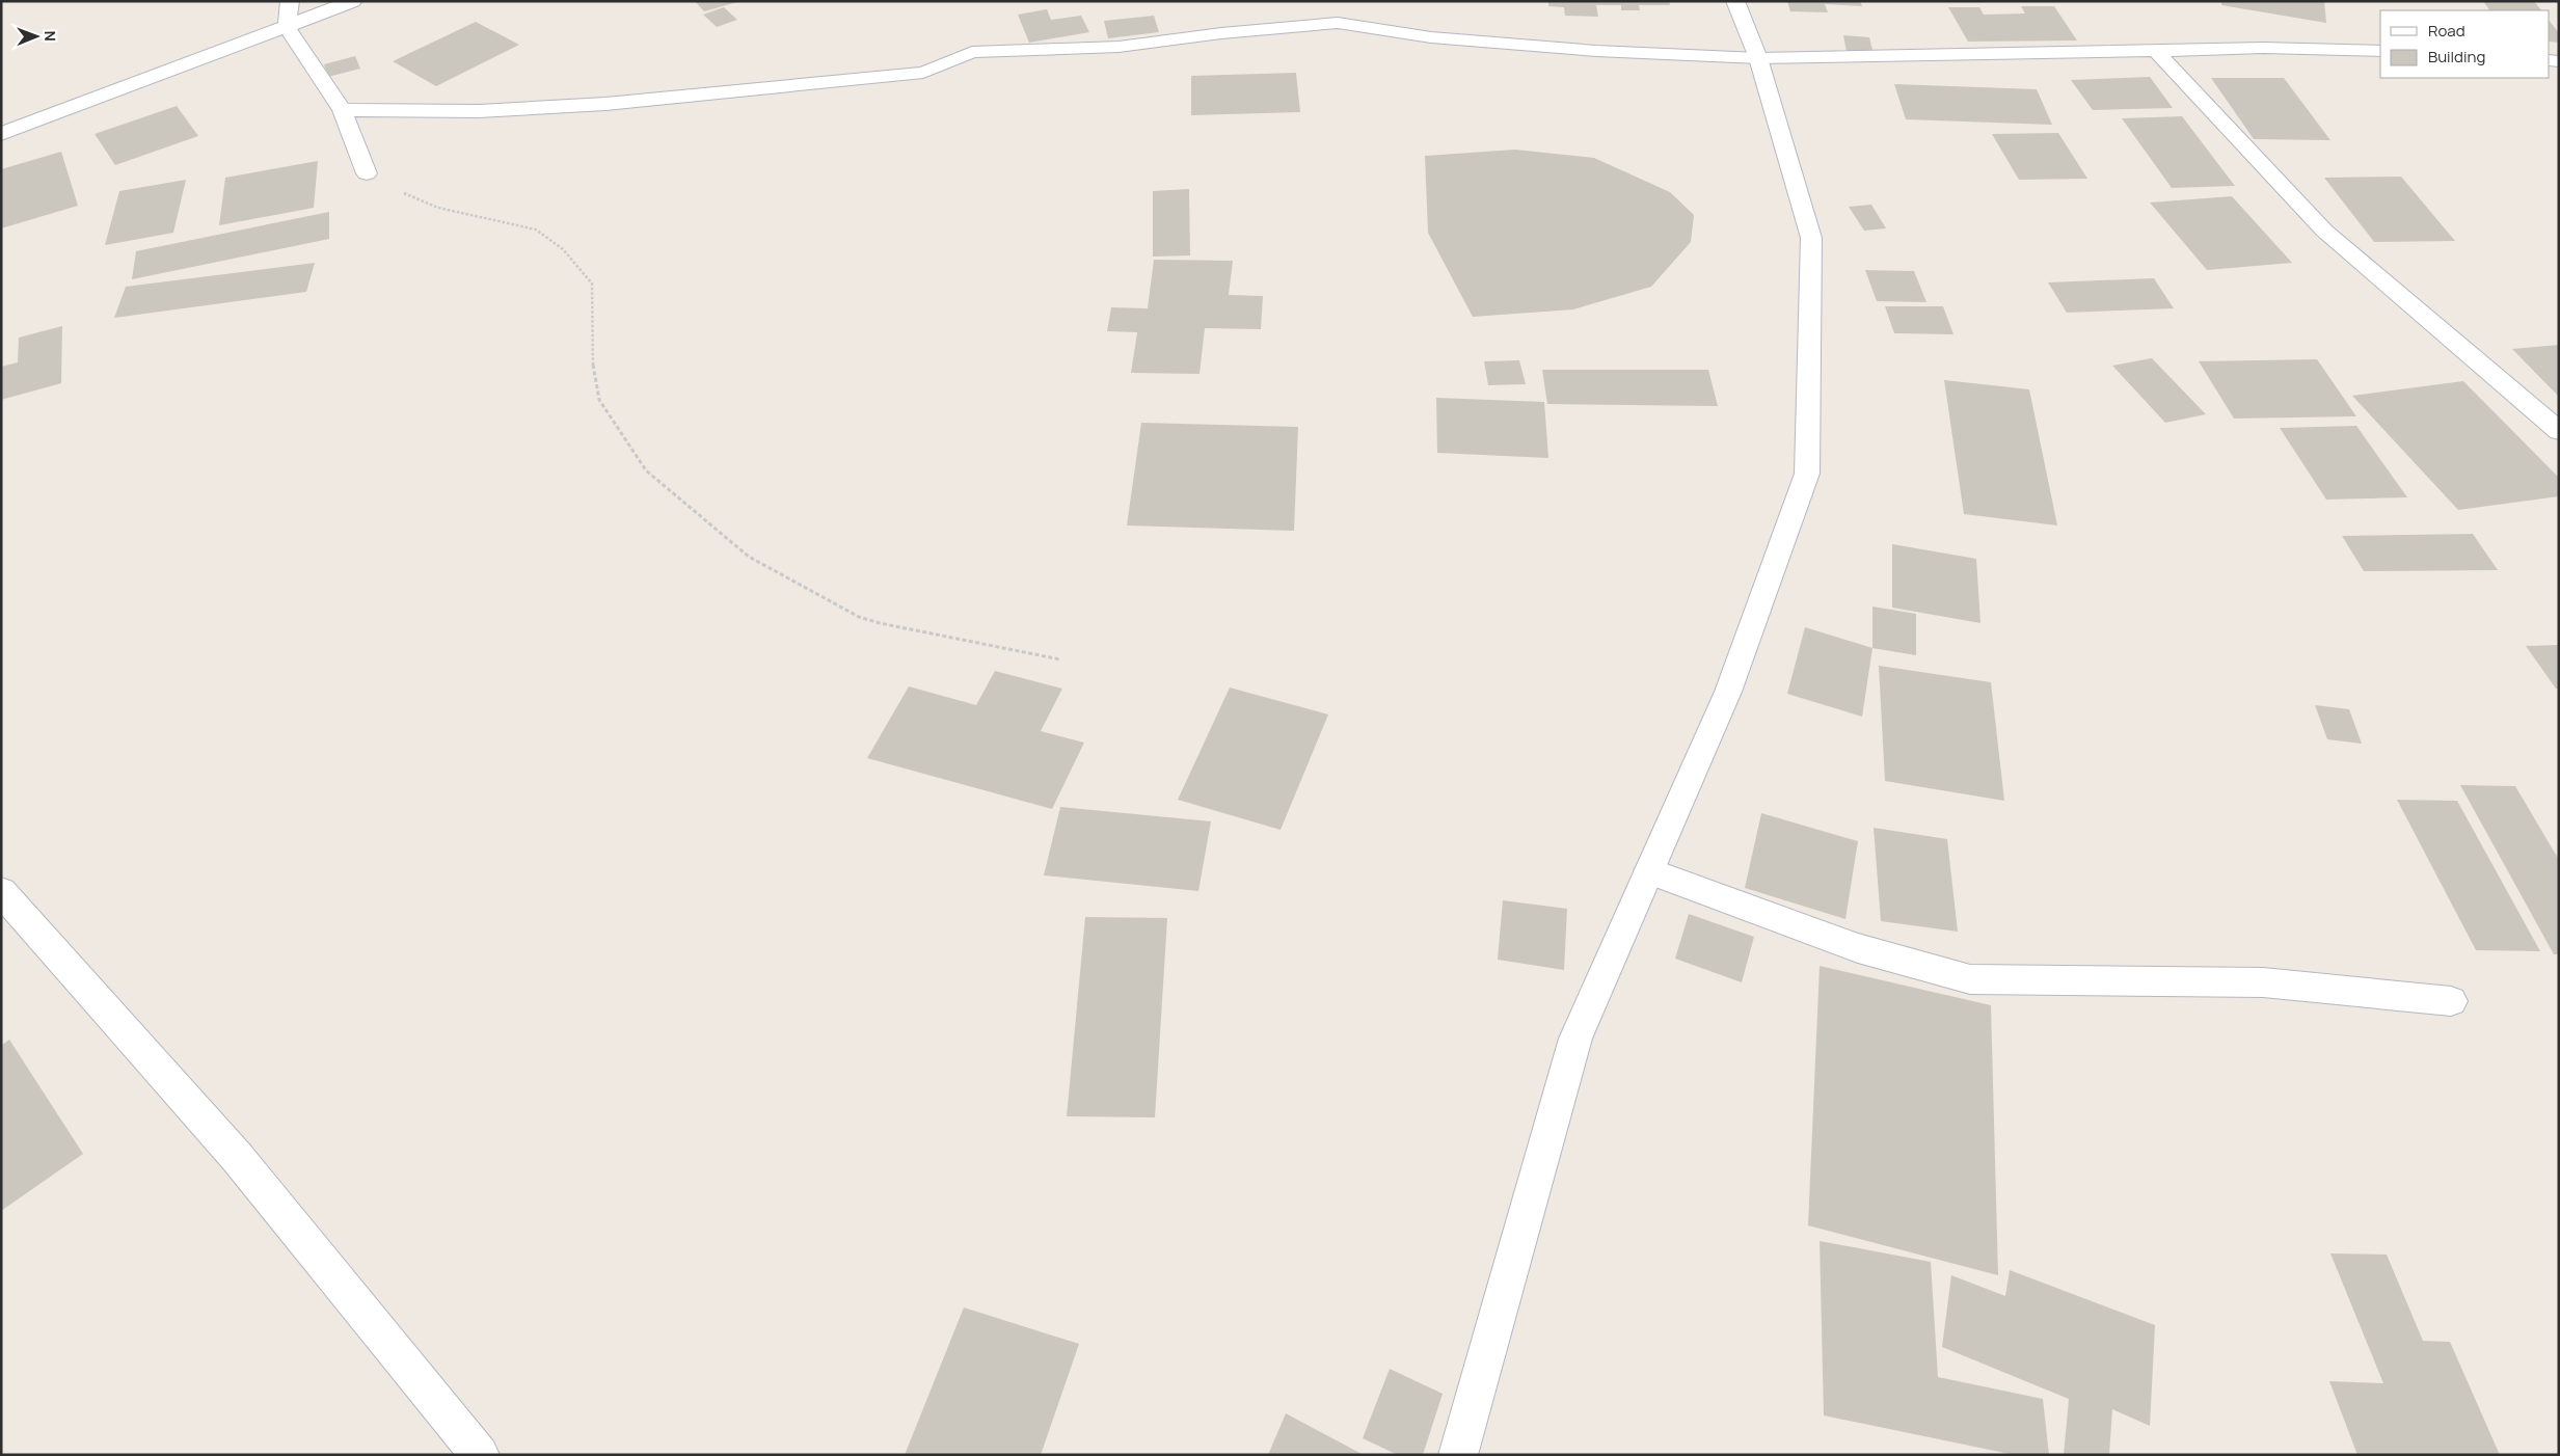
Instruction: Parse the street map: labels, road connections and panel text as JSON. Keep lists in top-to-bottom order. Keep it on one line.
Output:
{"legend":["Road","Building"],"north":"right"}
